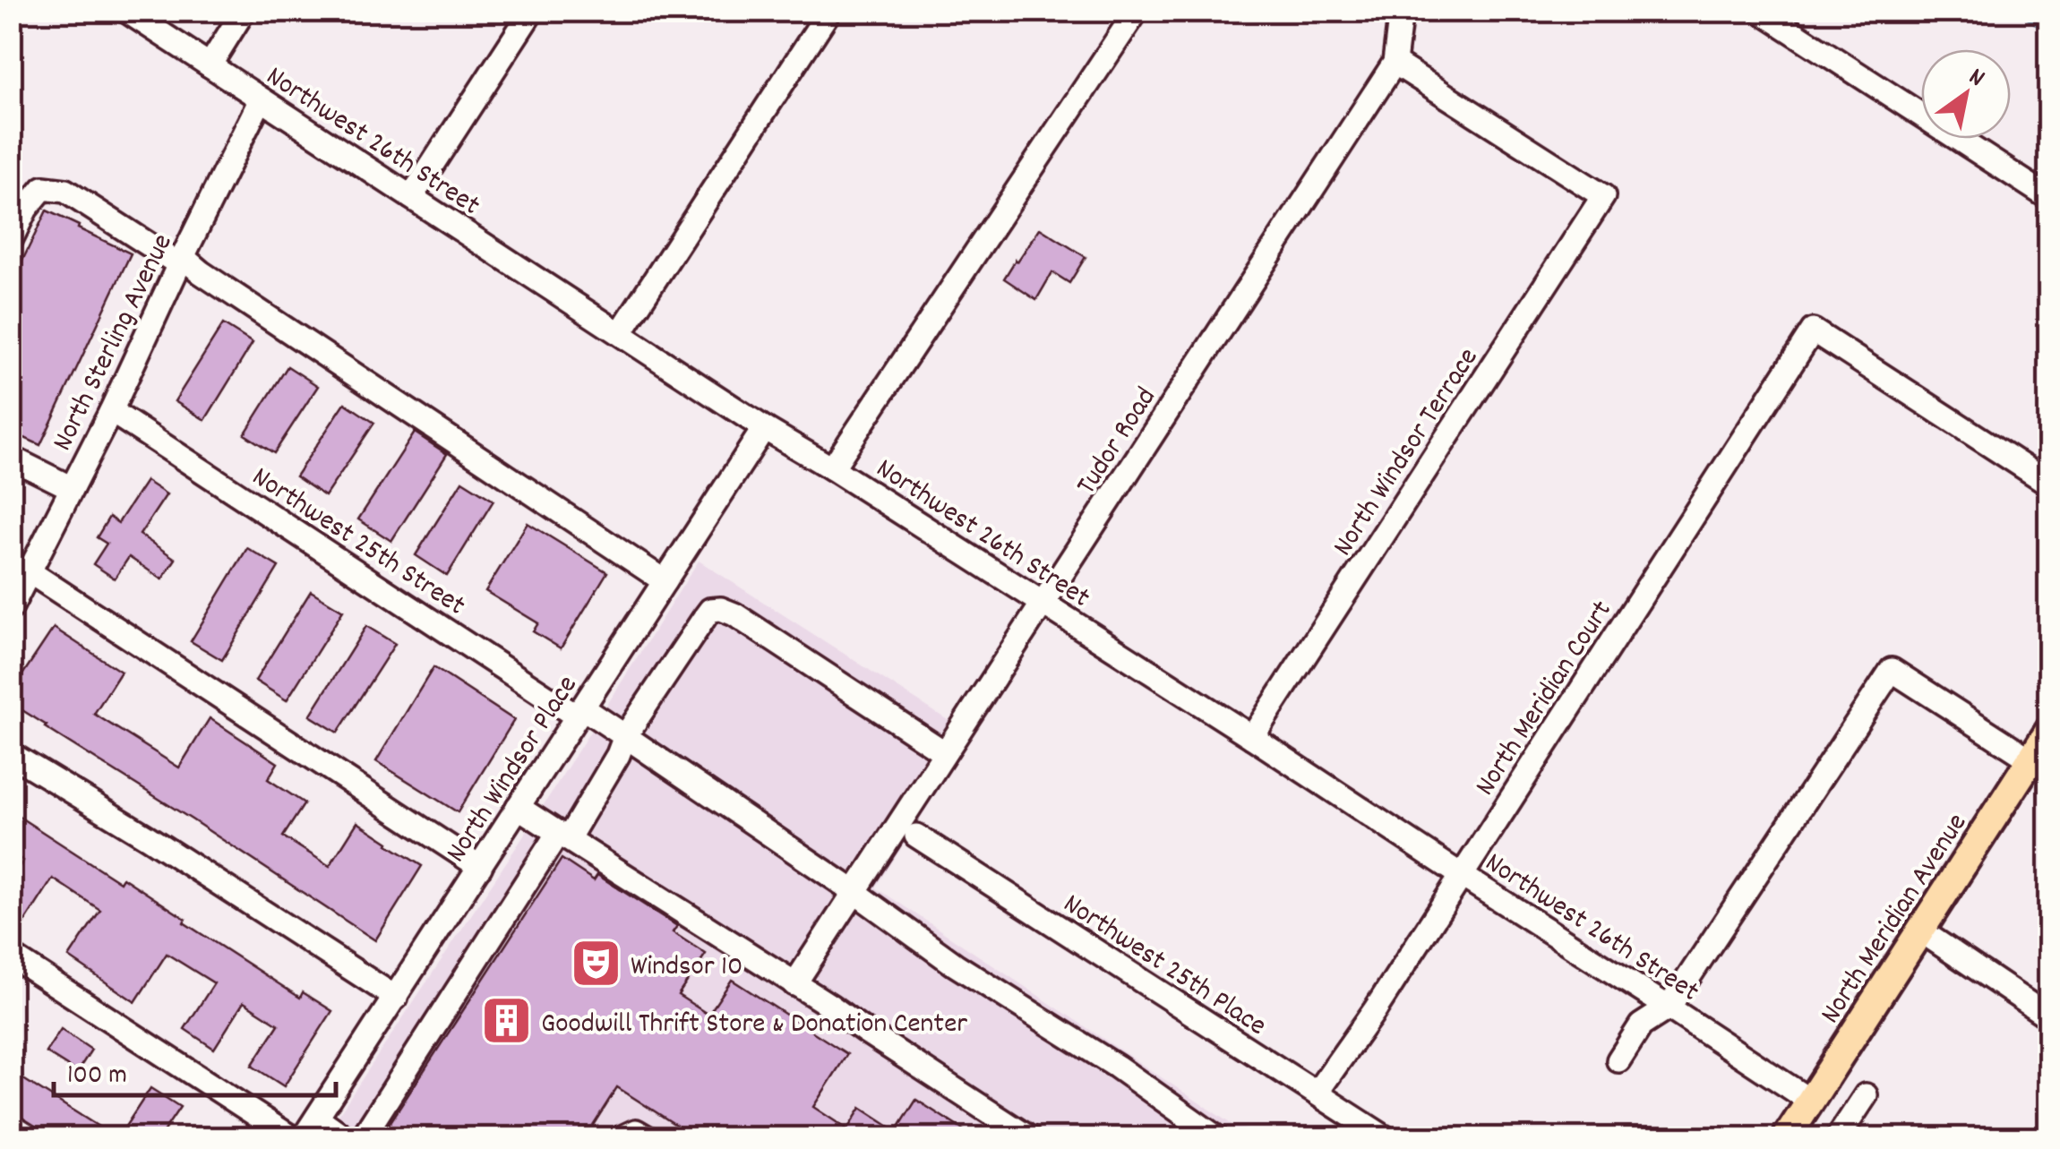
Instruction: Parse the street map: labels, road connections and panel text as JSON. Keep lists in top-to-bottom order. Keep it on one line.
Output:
{"streets":{"main road":["North Meridian Avenue"],"street":["Northwest 26th Street","North Sterling Avenue","Tudor Road","North Windsor Terrace","Northwest 25th Street","North Meridian Court","North Windsor Place","Northwest 25th Place"]},"crossings":[["Northwest 26th Street","North Sterling Avenue"],["Northwest 26th Street","Tudor Road"],["Northwest 26th Street","North Windsor Terrace"],["Northwest 26th Street","North Meridian Court"],["Northwest 26th Street","North Windsor Place"],["Northwest 26th Street","North Meridian Avenue"],["North Sterling Avenue","Northwest 25th Street"],["Tudor Road","North Windsor Terrace"],["Tudor Road","Northwest 25th Street"],["Northwest 25th Street","North Windsor Place"],["North Meridian Court","Northwest 25th Place"]],"places":{"theatre":["Windsor 10"],"building":["Goodwill Thrift Store & Donation Center"]},"scale_bar":"100 m","north":"top right"}
